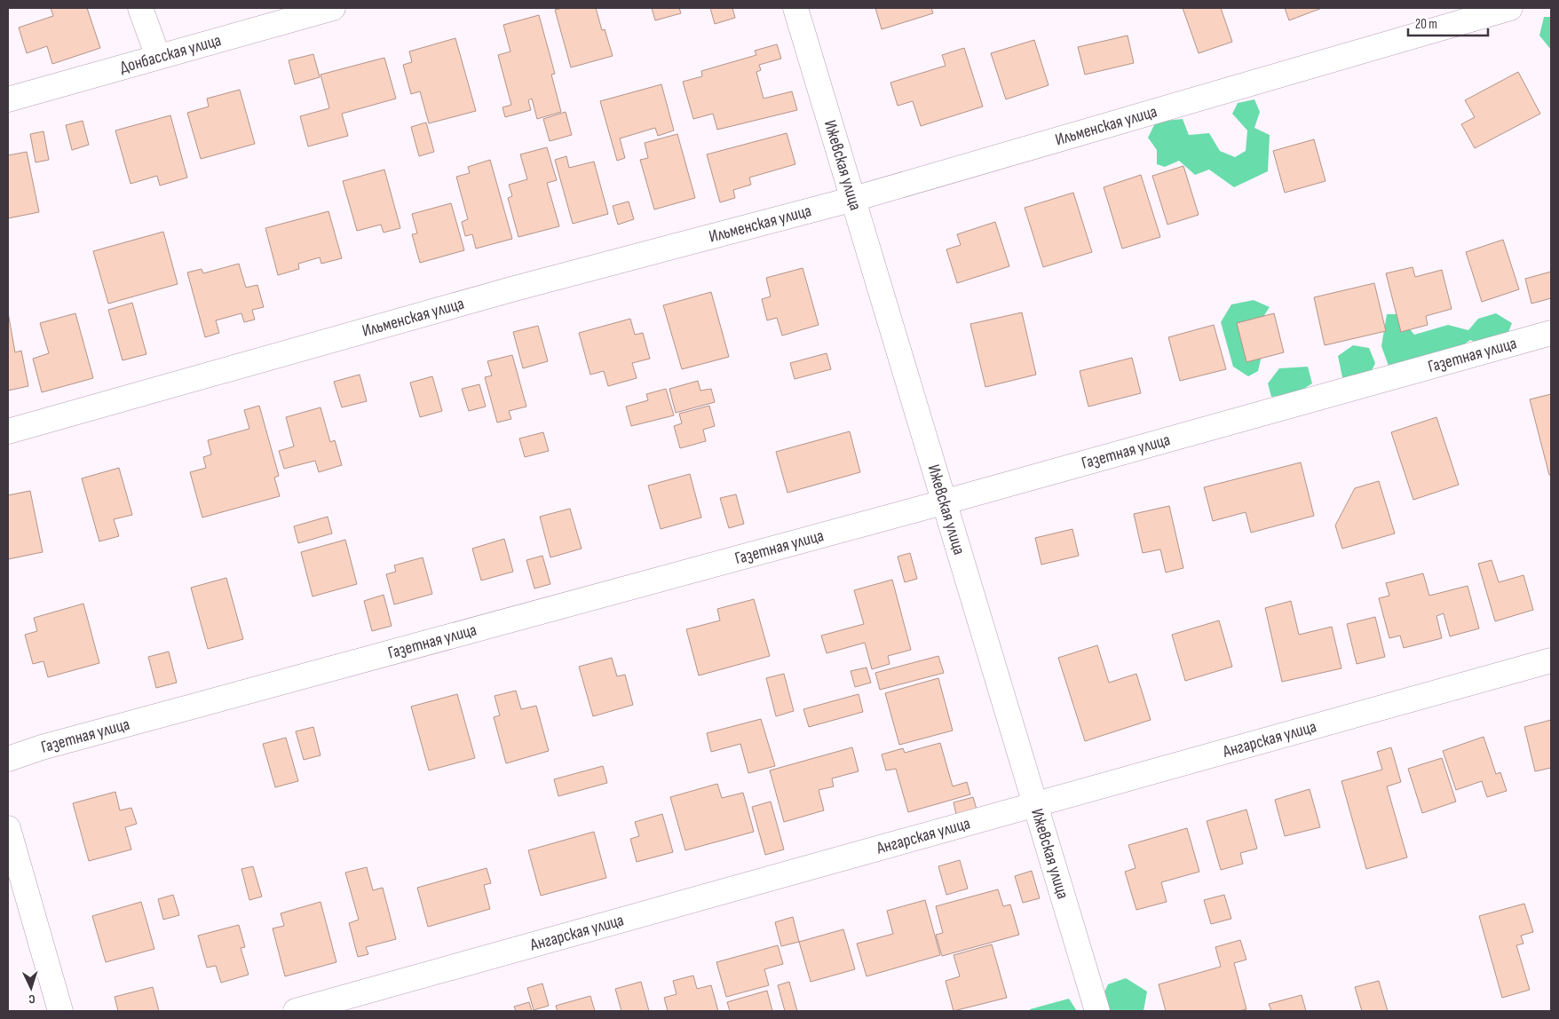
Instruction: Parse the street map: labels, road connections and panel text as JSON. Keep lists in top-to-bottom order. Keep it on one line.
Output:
{"streets":{"street":["Донбасская улица","Ильменская улица","Ижевская улица","Газетная улица","Ангарская улица"]},"crossings":[["Ильменская улица","Ижевская улица"],["Ижевская улица","Газетная улица"],["Ижевская улица","Ангарская улица"]],"scale_bar":"20 m","north":"bottom"}
